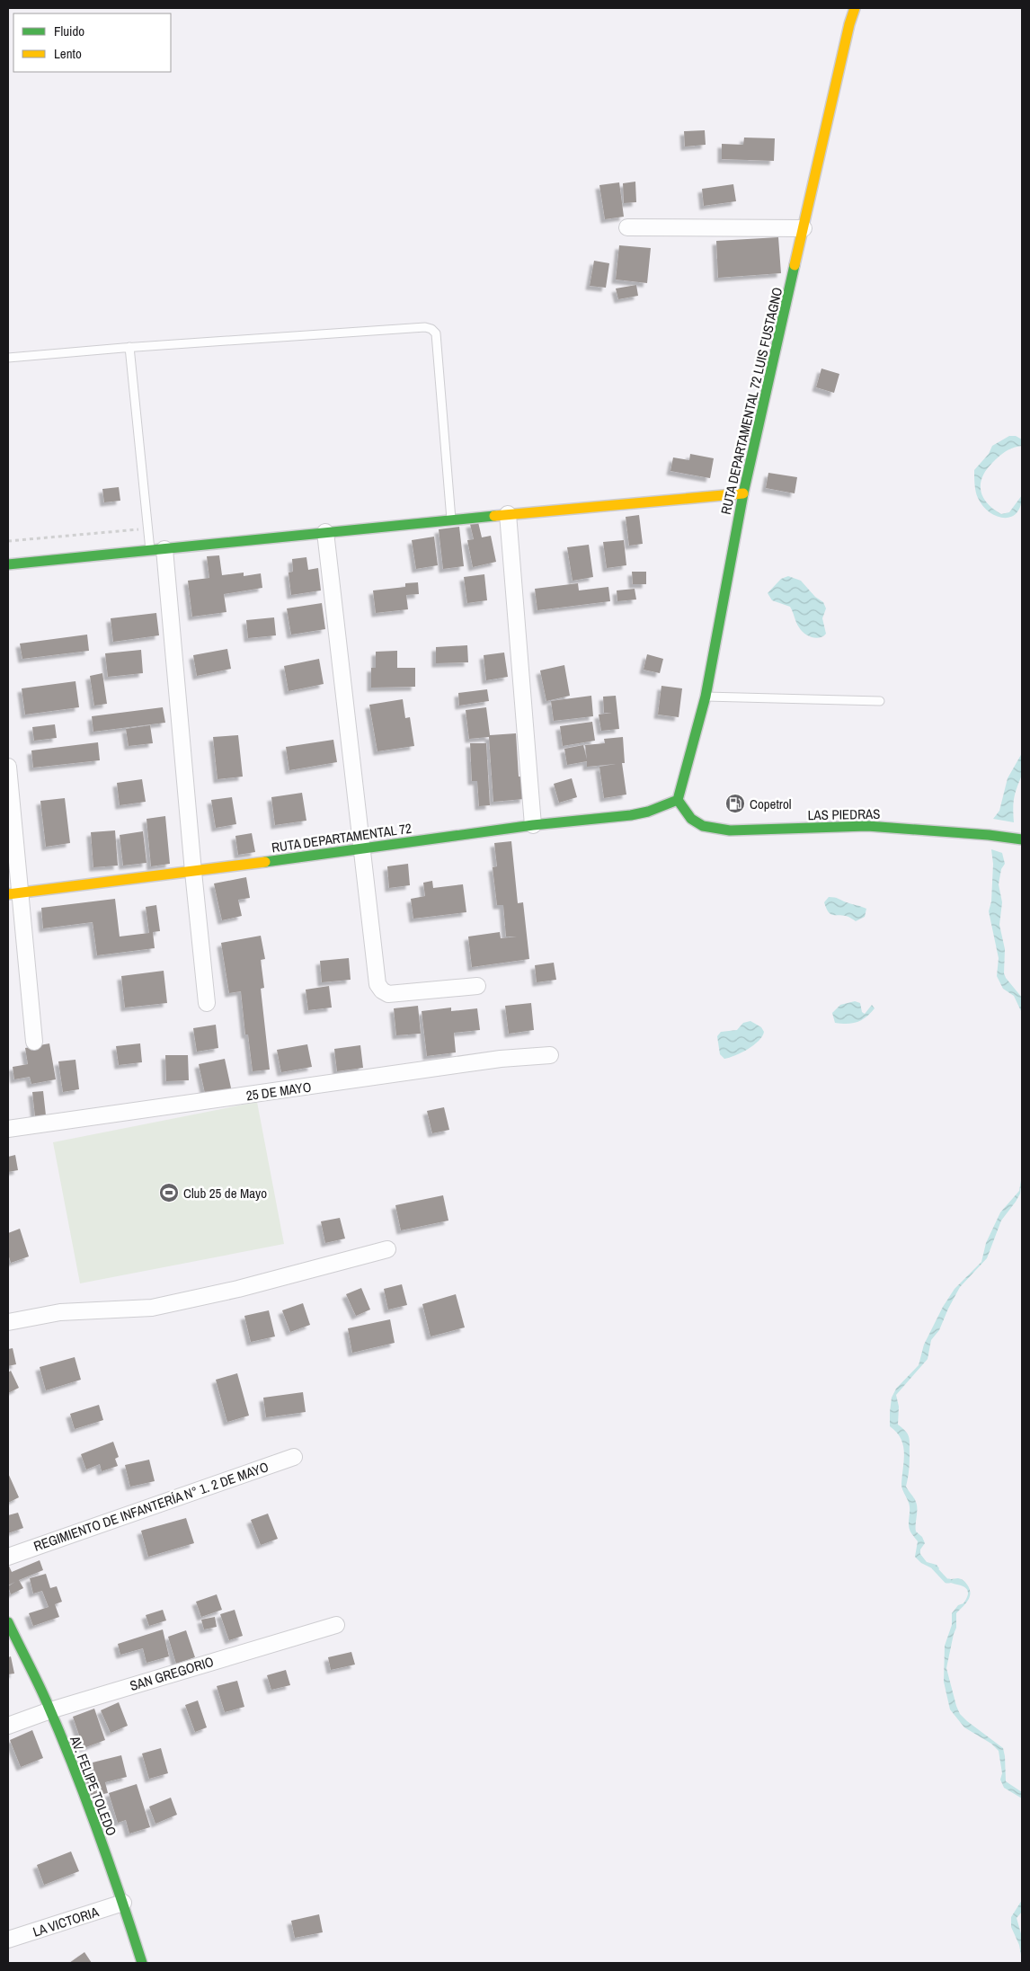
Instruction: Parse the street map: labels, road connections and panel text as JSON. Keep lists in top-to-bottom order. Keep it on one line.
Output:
{"streets":{"main road":["RUTA DEPARTAMENTAL 72 LUIS FUSTAGNO","LAS PIEDRAS","RUTA DEPARTAMENTAL 72","AV. FELIPE TOLEDO"],"street":["25 DE MAYO","REGIMIENTO DE INFANTERÍA N° 1. 2 DE MAYO","SAN GREGORIO","LA VICTORIA"]},"crossings":[["RUTA DEPARTAMENTAL 72 LUIS FUSTAGNO","LAS PIEDRAS"],["RUTA DEPARTAMENTAL 72 LUIS FUSTAGNO","RUTA DEPARTAMENTAL 72"],["LAS PIEDRAS","RUTA DEPARTAMENTAL 72"],["SAN GREGORIO","AV. FELIPE TOLEDO"],["AV. FELIPE TOLEDO","LA VICTORIA"]],"places":{"fuel station":["Copetrol"],"sports":["Club 25 de Mayo"]},"legend":["Fluido","Lento"]}
